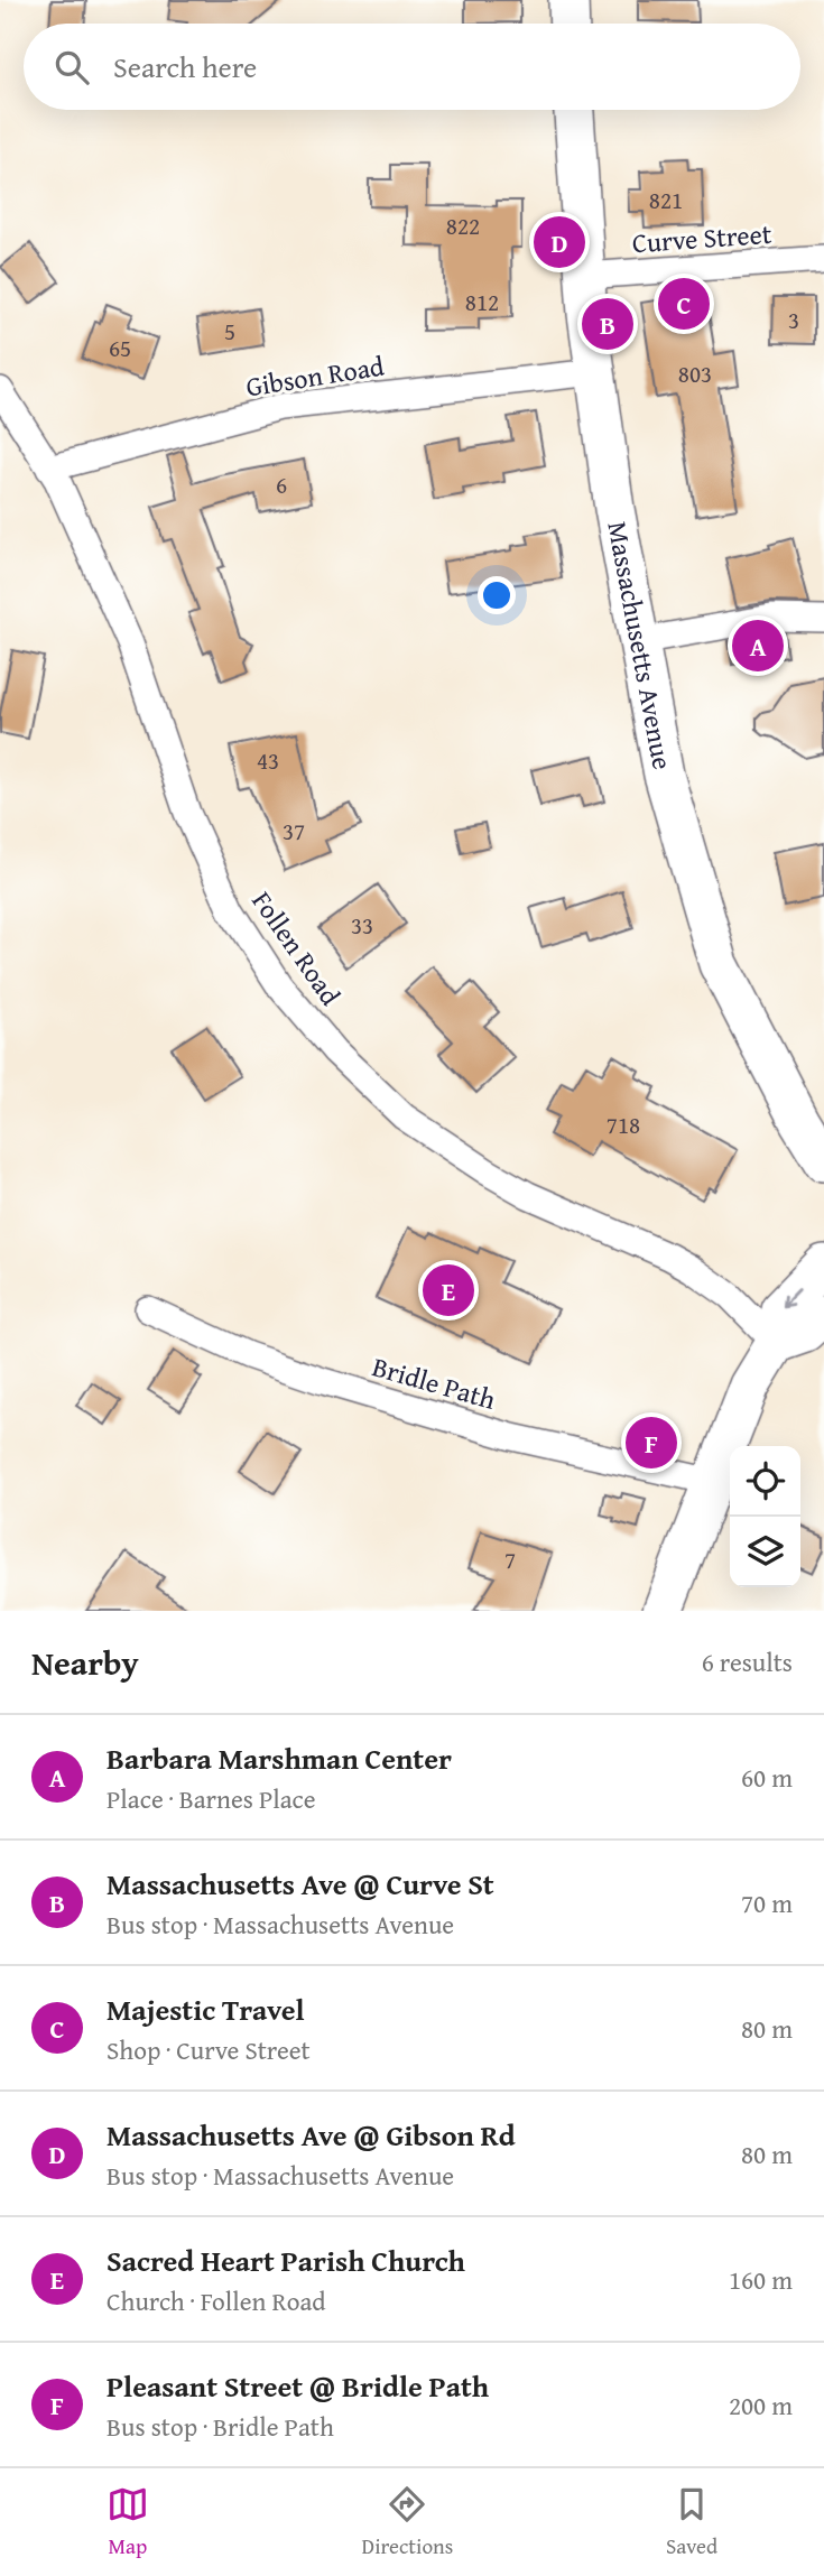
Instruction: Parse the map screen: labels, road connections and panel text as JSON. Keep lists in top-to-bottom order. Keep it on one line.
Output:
{"streets":{"main road":["Massachusetts Avenue"],"street":["Curve Street","Gibson Road","Follen Road","Bridle Path"]},"crossings":[["Curve Street","Massachusetts Avenue"],["Gibson Road","Massachusetts Avenue"],["Gibson Road","Follen Road"]],"house_numbers":["821","822","812","3","5","65","803","6","43","37","33","718","7"],"page":{"search":"Search here","pins":["D","C","B","A","E","F"],"heading":["Nearby","6 results"],"list":[{"mark":"A","name":"Barbara Marshman Center","note":"Place · Barnes Place","value":"60 m"},{"mark":"B","name":"Massachusetts Ave @ Curve St","note":"Bus stop · Massachusetts Avenue","value":"70 m"},{"mark":"C","name":"Majestic Travel","note":"Shop · Curve Street","value":"80 m"},{"mark":"D","name":"Massachusetts Ave @ Gibson Rd","note":"Bus stop · Massachusetts Avenue","value":"80 m"},{"mark":"E","name":"Sacred Heart Parish Church","note":"Church · Follen Road","value":"160 m"},{"mark":"F","name":"Pleasant Street @ Bridle Path","note":"Bus stop · Bridle Path","value":"200 m"}],"nav":["Map","Directions","Saved"]}}
